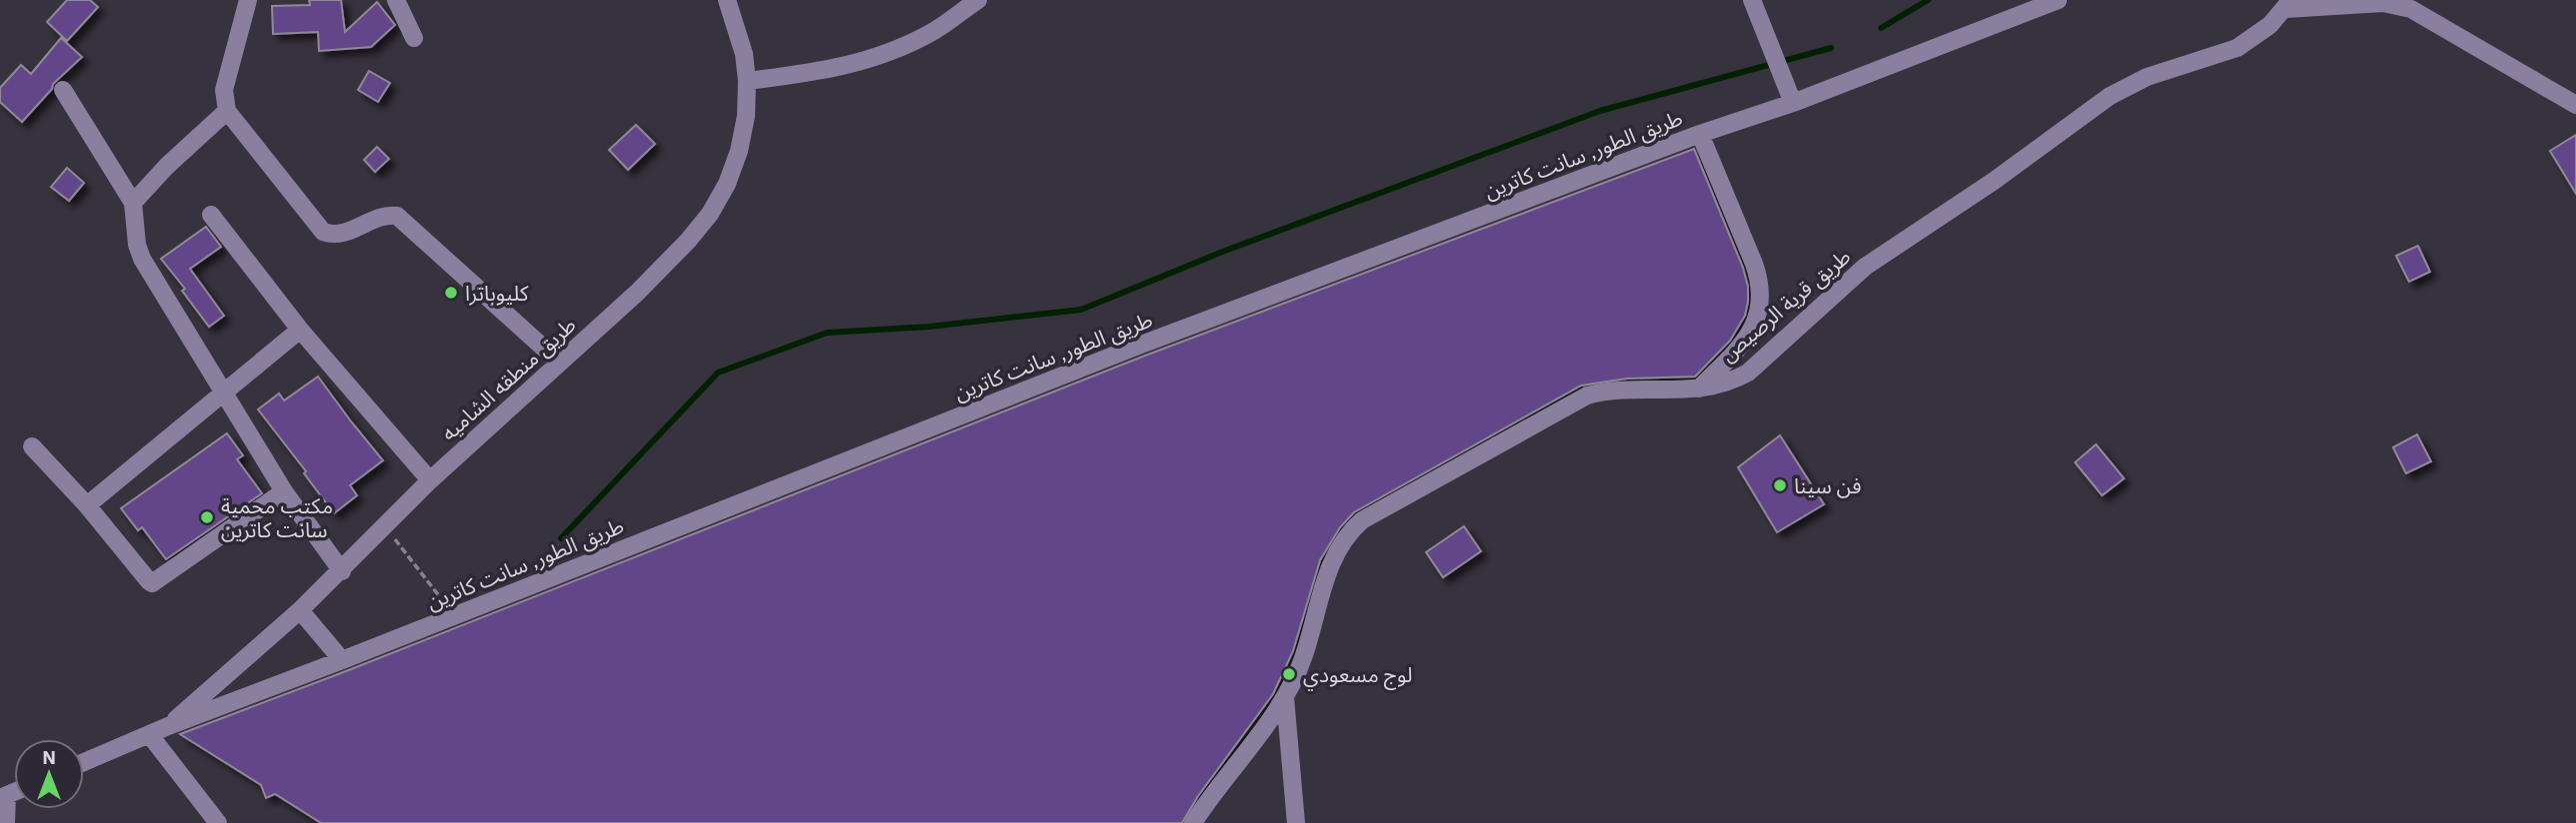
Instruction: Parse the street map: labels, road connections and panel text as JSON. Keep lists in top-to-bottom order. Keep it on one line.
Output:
{"streets":{"street":["طريق الطور, سانت كاترين","طريق قرية الرصيص","طريق منطقه الشاميه"]},"crossings":[["طريق الطور, سانت كاترين","طريق منطقه الشاميه"]],"places":["كليوباترا","فن سينا","مكتب محمية سانت كاترين","لوج مسعودي"],"north":"top"}
